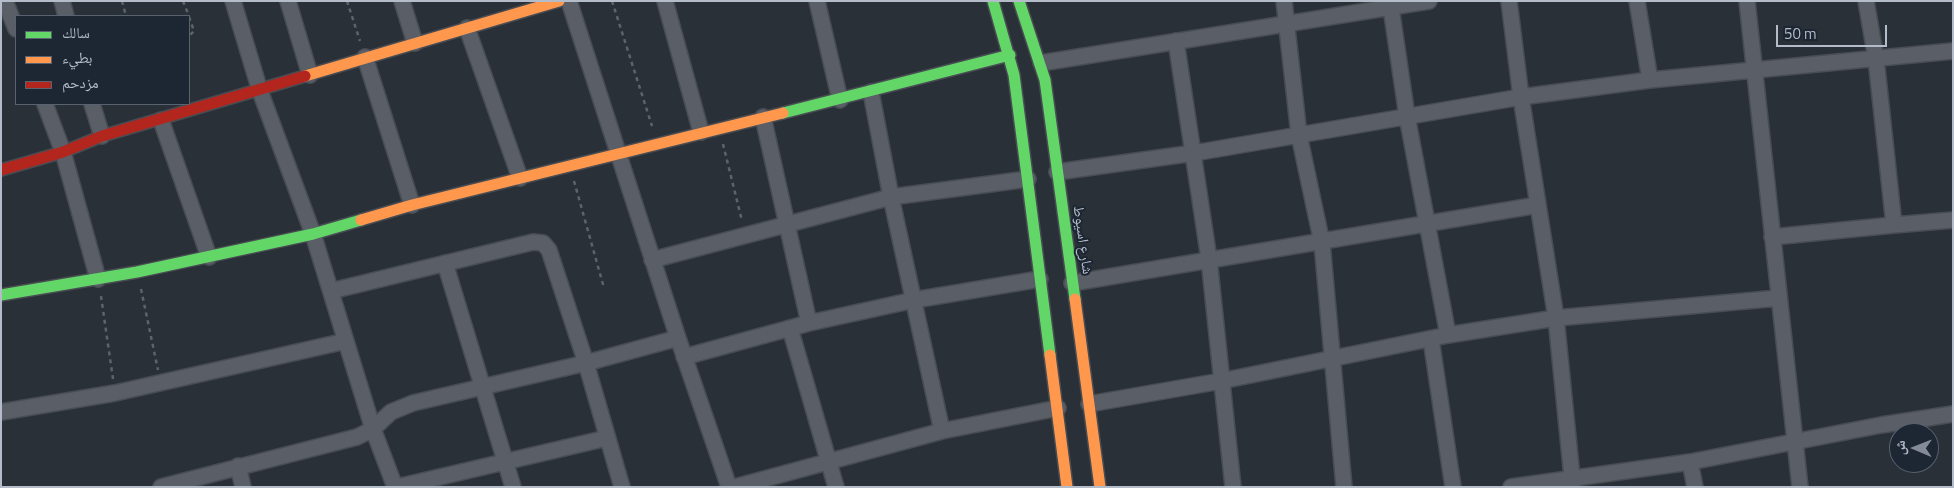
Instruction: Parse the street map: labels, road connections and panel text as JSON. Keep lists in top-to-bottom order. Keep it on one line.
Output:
{"streets":{"street":["شارع اسيوط"]},"legend":["سالك","بطيء","مزدحم"],"scale_bar":"50 m","north":"left"}
